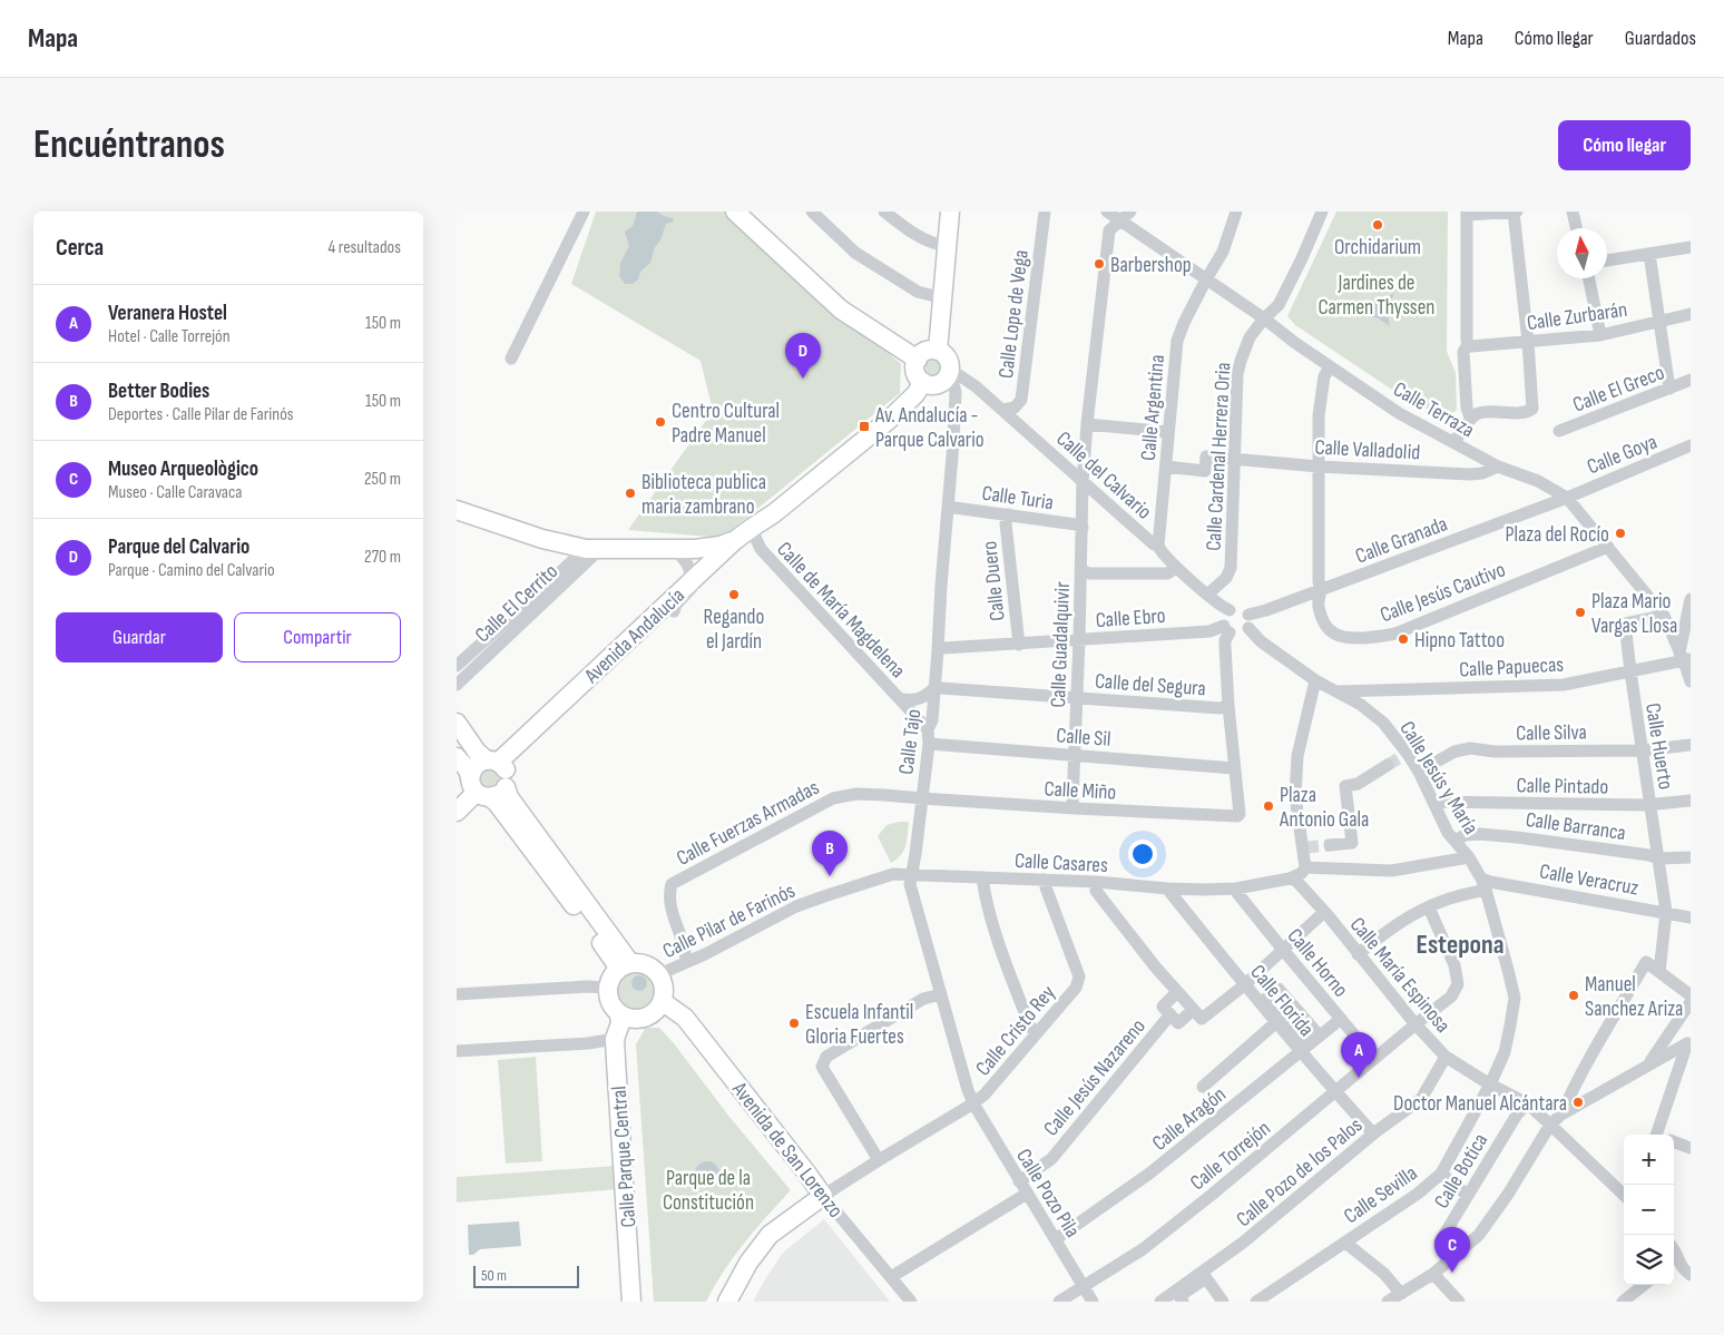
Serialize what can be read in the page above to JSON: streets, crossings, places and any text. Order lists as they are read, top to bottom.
{
  "streets": {
    "street": [
      "Calle Lope de Vega",
      "Calle Zurbarán",
      "Calle El Greco",
      "Calle Argentina",
      "Calle Terraza",
      "Calle Valladolid",
      "Calle Goya",
      "Calle Cardenal Herrera Oria",
      "Calle del Calvario",
      "Calle Turia",
      "Calle Granada",
      "Calle Duero",
      "Calle Jesús Cautivo",
      "Calle El Cerrito",
      "Calle de María Magdelena",
      "Calle Ebro",
      "Avenida Andalucía",
      "Calle Guadalquivir",
      "Calle Papuecas",
      "Calle del Segura",
      "Calle Silva",
      "Calle Sil",
      "Calle Tajo",
      "Calle Huerto",
      "Calle Jesús y María",
      "Calle Pintado",
      "Calle Miño",
      "Calle Fuerzas Armadas",
      "Calle Barranca",
      "Calle Casares",
      "Calle Veracruz",
      "Calle Pilar de Farinós",
      "Calle Horno",
      "Calle María Espinosa",
      "Calle Florida",
      "Calle Cristo Rey",
      "Calle Jesús Nazareno",
      "Calle Aragón",
      "Avenida de San Lorenzo",
      "Calle Torrejón",
      "Calle Parque Central",
      "Calle Botica",
      "Calle Pozo de los Palos",
      "Calle Pozo Pila",
      "Calle Sevilla"
    ]
  },
  "crossings": [
    ["Calle Lope de Vega", "Calle del Calvario"],
    ["Calle Argentina", "Calle Terraza"],
    ["Calle Argentina", "Calle Valladolid"],
    ["Calle Argentina", "Calle del Calvario"],
    ["Calle Terraza", "Calle Valladolid"],
    ["Calle Terraza", "Calle Goya"],
    ["Calle Terraza", "Calle Cardenal Herrera Oria"],
    ["Calle Terraza", "Calle Granada"],
    ["Calle Terraza", "Calle Jesús Cautivo"],
    ["Calle Terraza", "Calle Guadalquivir"],
    ["Calle Terraza", "Calle Papuecas"],
    ["Calle Terraza", "Calle Huerto"],
    ["Calle Valladolid", "Calle Cardenal Herrera Oria"],
    ["Calle Goya", "Calle Granada"],
    ["Calle Cardenal Herrera Oria", "Calle del Calvario"],
    ["Calle del Calvario", "Calle Granada"],
    ["Calle del Calvario", "Calle Ebro"],
    ["Calle del Calvario", "Avenida Andalucía"],
    ["Calle del Calvario", "Calle Guadalquivir"],
    ["Calle del Calvario", "Calle Tajo"],
    ["Calle del Calvario", "Calle Jesús y María"],
    ["Calle Turia", "Calle Duero"],
    ["Calle Turia", "Calle Guadalquivir"],
    ["Calle Turia", "Calle Tajo"],
    ["Calle Granada", "Calle Jesús Cautivo"],
    ["Calle Granada", "Calle Ebro"],
    ["Calle Granada", "Calle Jesús y María"],
    ["Calle Duero", "Calle Ebro"],
    ["Calle de María Magdelena", "Avenida Andalucía"],
    ["Calle de María Magdelena", "Calle Tajo"],
    ["Calle Ebro", "Calle Guadalquivir"],
    ["Calle Ebro", "Calle Tajo"],
    ["Calle Ebro", "Calle Jesús y María"],
    ["Avenida Andalucía", "Calle Tajo"],
    ["Calle Guadalquivir", "Calle del Segura"],
    ["Calle Guadalquivir", "Calle Sil"],
    ["Calle Guadalquivir", "Calle Miño"],
    ["Calle Papuecas", "Calle Huerto"],
    ["Calle Papuecas", "Calle Jesús y María"],
    ["Calle del Segura", "Calle Tajo"],
    ["Calle Silva", "Calle Huerto"],
    ["Calle Silva", "Calle Jesús y María"],
    ["Calle Sil", "Calle Tajo"],
    ["Calle Sil", "Calle Miño"],
    ["Calle Tajo", "Calle Miño"],
    ["Calle Tajo", "Calle Fuerzas Armadas"],
    ["Calle Tajo", "Calle Casares"],
    ["Calle Tajo", "Calle Pilar de Farinós"],
    ["Calle Tajo", "Calle Cristo Rey"],
    ["Calle Tajo", "Calle Pozo Pila"],
    ["Calle Huerto", "Calle Pintado"],
    ["Calle Huerto", "Calle Barranca"],
    ["Calle Huerto", "Calle Veracruz"],
    ["Calle Jesús y María", "Calle Pintado"],
    ["Calle Jesús y María", "Calle Barranca"],
    ["Calle Jesús y María", "Calle Veracruz"],
    ["Calle Jesús y María", "Calle María Espinosa"],
    ["Calle Jesús y María", "Calle Sevilla"],
    ["Calle Miño", "Calle Fuerzas Armadas"],
    ["Calle Fuerzas Armadas", "Calle Pilar de Farinós"],
    ["Calle Casares", "Calle Pilar de Farinós"],
    ["Calle Casares", "Calle Horno"],
    ["Calle Casares", "Calle María Espinosa"],
    ["Calle Casares", "Calle Florida"],
    ["Calle Casares", "Calle Cristo Rey"],
    ["Calle Pilar de Farinós", "Avenida de San Lorenzo"],
    ["Calle Pilar de Farinós", "Calle Parque Central"],
    ["Calle Horno", "Calle Aragón"],
    ["Calle Horno", "Calle Torrejón"],
    ["Calle María Espinosa", "Calle Torrejón"],
    ["Calle María Espinosa", "Calle Botica"],
    ["Calle María Espinosa", "Calle Pozo de los Palos"],
    ["Calle María Espinosa", "Calle Sevilla"],
    ["Calle Florida", "Calle Aragón"],
    ["Calle Florida", "Calle Torrejón"],
    ["Calle Florida", "Calle Pozo de los Palos"],
    ["Calle Cristo Rey", "Avenida de San Lorenzo"],
    ["Calle Cristo Rey", "Calle Pozo Pila"],
    ["Calle Jesús Nazareno", "Calle Pozo Pila"],
    ["Calle Aragón", "Calle Pozo Pila"],
    ["Avenida de San Lorenzo", "Calle Parque Central"],
    ["Calle Torrejón", "Calle Pozo Pila"]
  ],
  "districts": ["Estepona"],
  "parks": ["Jardines de Carmen Thyssen", "Parque de la Constitución"],
  "places": {
    "other": [
      "Orchidarium",
      "Barbershop",
      "Centro Cultural Padre Manuel",
      "Biblioteca publica maria zambrano",
      "Plaza del Rocío",
      "Regando el Jardín",
      "Plaza Mario Vargas Llosa",
      "Hipno Tattoo",
      "Plaza Antonio Gala",
      "Manuel Sanchez Ariza",
      "Escuela Infantil Gloria Fuertes",
      "Doctor Manuel Alcántara"
    ],
    "transit": ["Av. Andalucía - Parque Calvario"]
  },
  "scale_bar": "50 m",
  "north": "top",
  "page": {
    "header": "Mapa",
    "nav": ["Mapa", "Cómo llegar", "Guardados"],
    "buttons": [
      "Cómo llegar",
      ["Guardar", "Compartir"]
    ],
    "title": "Encuéntranos",
    "heading": ["Cerca", "4 resultados"],
    "list": [
      {
        "mark": "A",
        "name": "Veranera Hostel",
        "note": "Hotel · Calle Torrejón",
        "value": "150 m"
      },
      {
        "mark": "B",
        "name": "Better Bodies",
        "note": "Deportes · Calle Pilar de Farinós",
        "value": "150 m"
      },
      {
        "mark": "C",
        "name": "Museo Arqueològico",
        "note": "Museo · Calle Caravaca",
        "value": "250 m"
      },
      {
        "mark": "D",
        "name": "Parque del Calvario",
        "note": "Parque · Camino del Calvario",
        "value": "270 m"
      }
    ],
    "pins": [
      "D",
      "B",
      "A",
      "C"
    ],
    "map_buttons": ["+", "−"],
    "scale": "50 m"
  }
}
